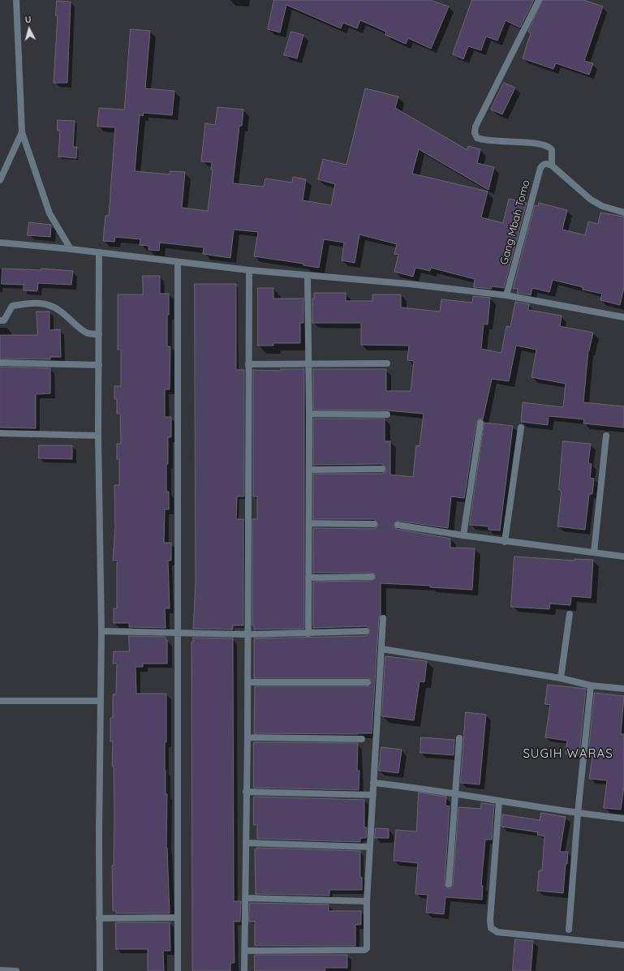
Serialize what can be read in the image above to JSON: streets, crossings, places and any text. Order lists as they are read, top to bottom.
{
  "streets": {
    "street": ["Gang Mbah Tomo"]
  },
  "districts": ["SUGIH WARAS"],
  "north": "top"
}
